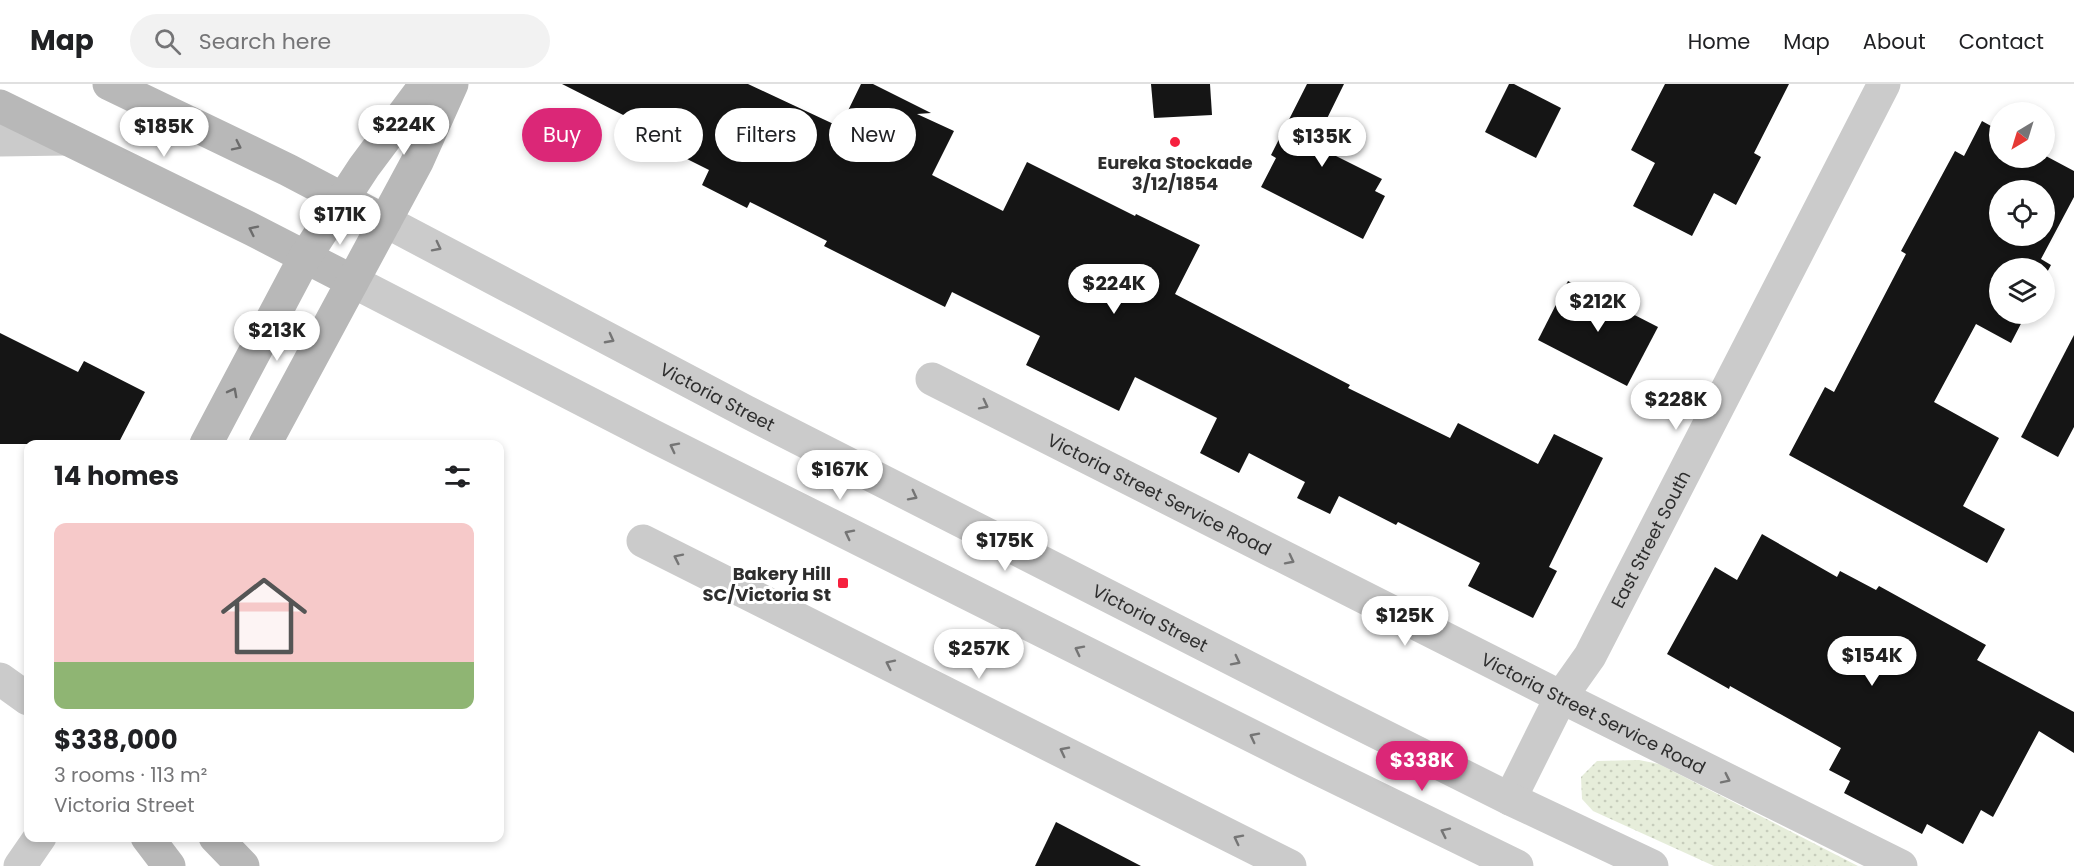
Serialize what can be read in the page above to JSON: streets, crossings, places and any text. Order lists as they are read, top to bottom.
{
  "streets": {
    "main road": ["Victoria Street"],
    "street": ["Victoria Street Service Road", "East Street South"]
  },
  "crossings": [
    ["Victoria Street", "East Street South"],
    ["Victoria Street Service Road", "East Street South"]
  ],
  "one_way": ["Victoria Street"],
  "places": {
    "other": ["Eureka Stockade 3/12/1854"],
    "transit": ["Bakery Hill SC/Victoria St"]
  },
  "north": "bottom left",
  "page": {
    "header": "Map",
    "search": "Search here",
    "nav": [
      "Home",
      "Map",
      "About",
      "Contact"
    ],
    "price": [
      "$224K",
      "$185K",
      "$135K",
      "$171K",
      "$224K",
      "$212K",
      "$213K",
      "$228K",
      "$167K",
      "$175K",
      "$125K",
      "$257K",
      "$154K",
      "$338K"
    ],
    "chip": [
      "Buy",
      "Rent",
      "Filters",
      "New"
    ],
    "heading": "14 homes",
    "list": [
      {
        "name": "$338,000",
        "note": "3 rooms · 113 m² · Victoria Street"
      }
    ]
  }
}
